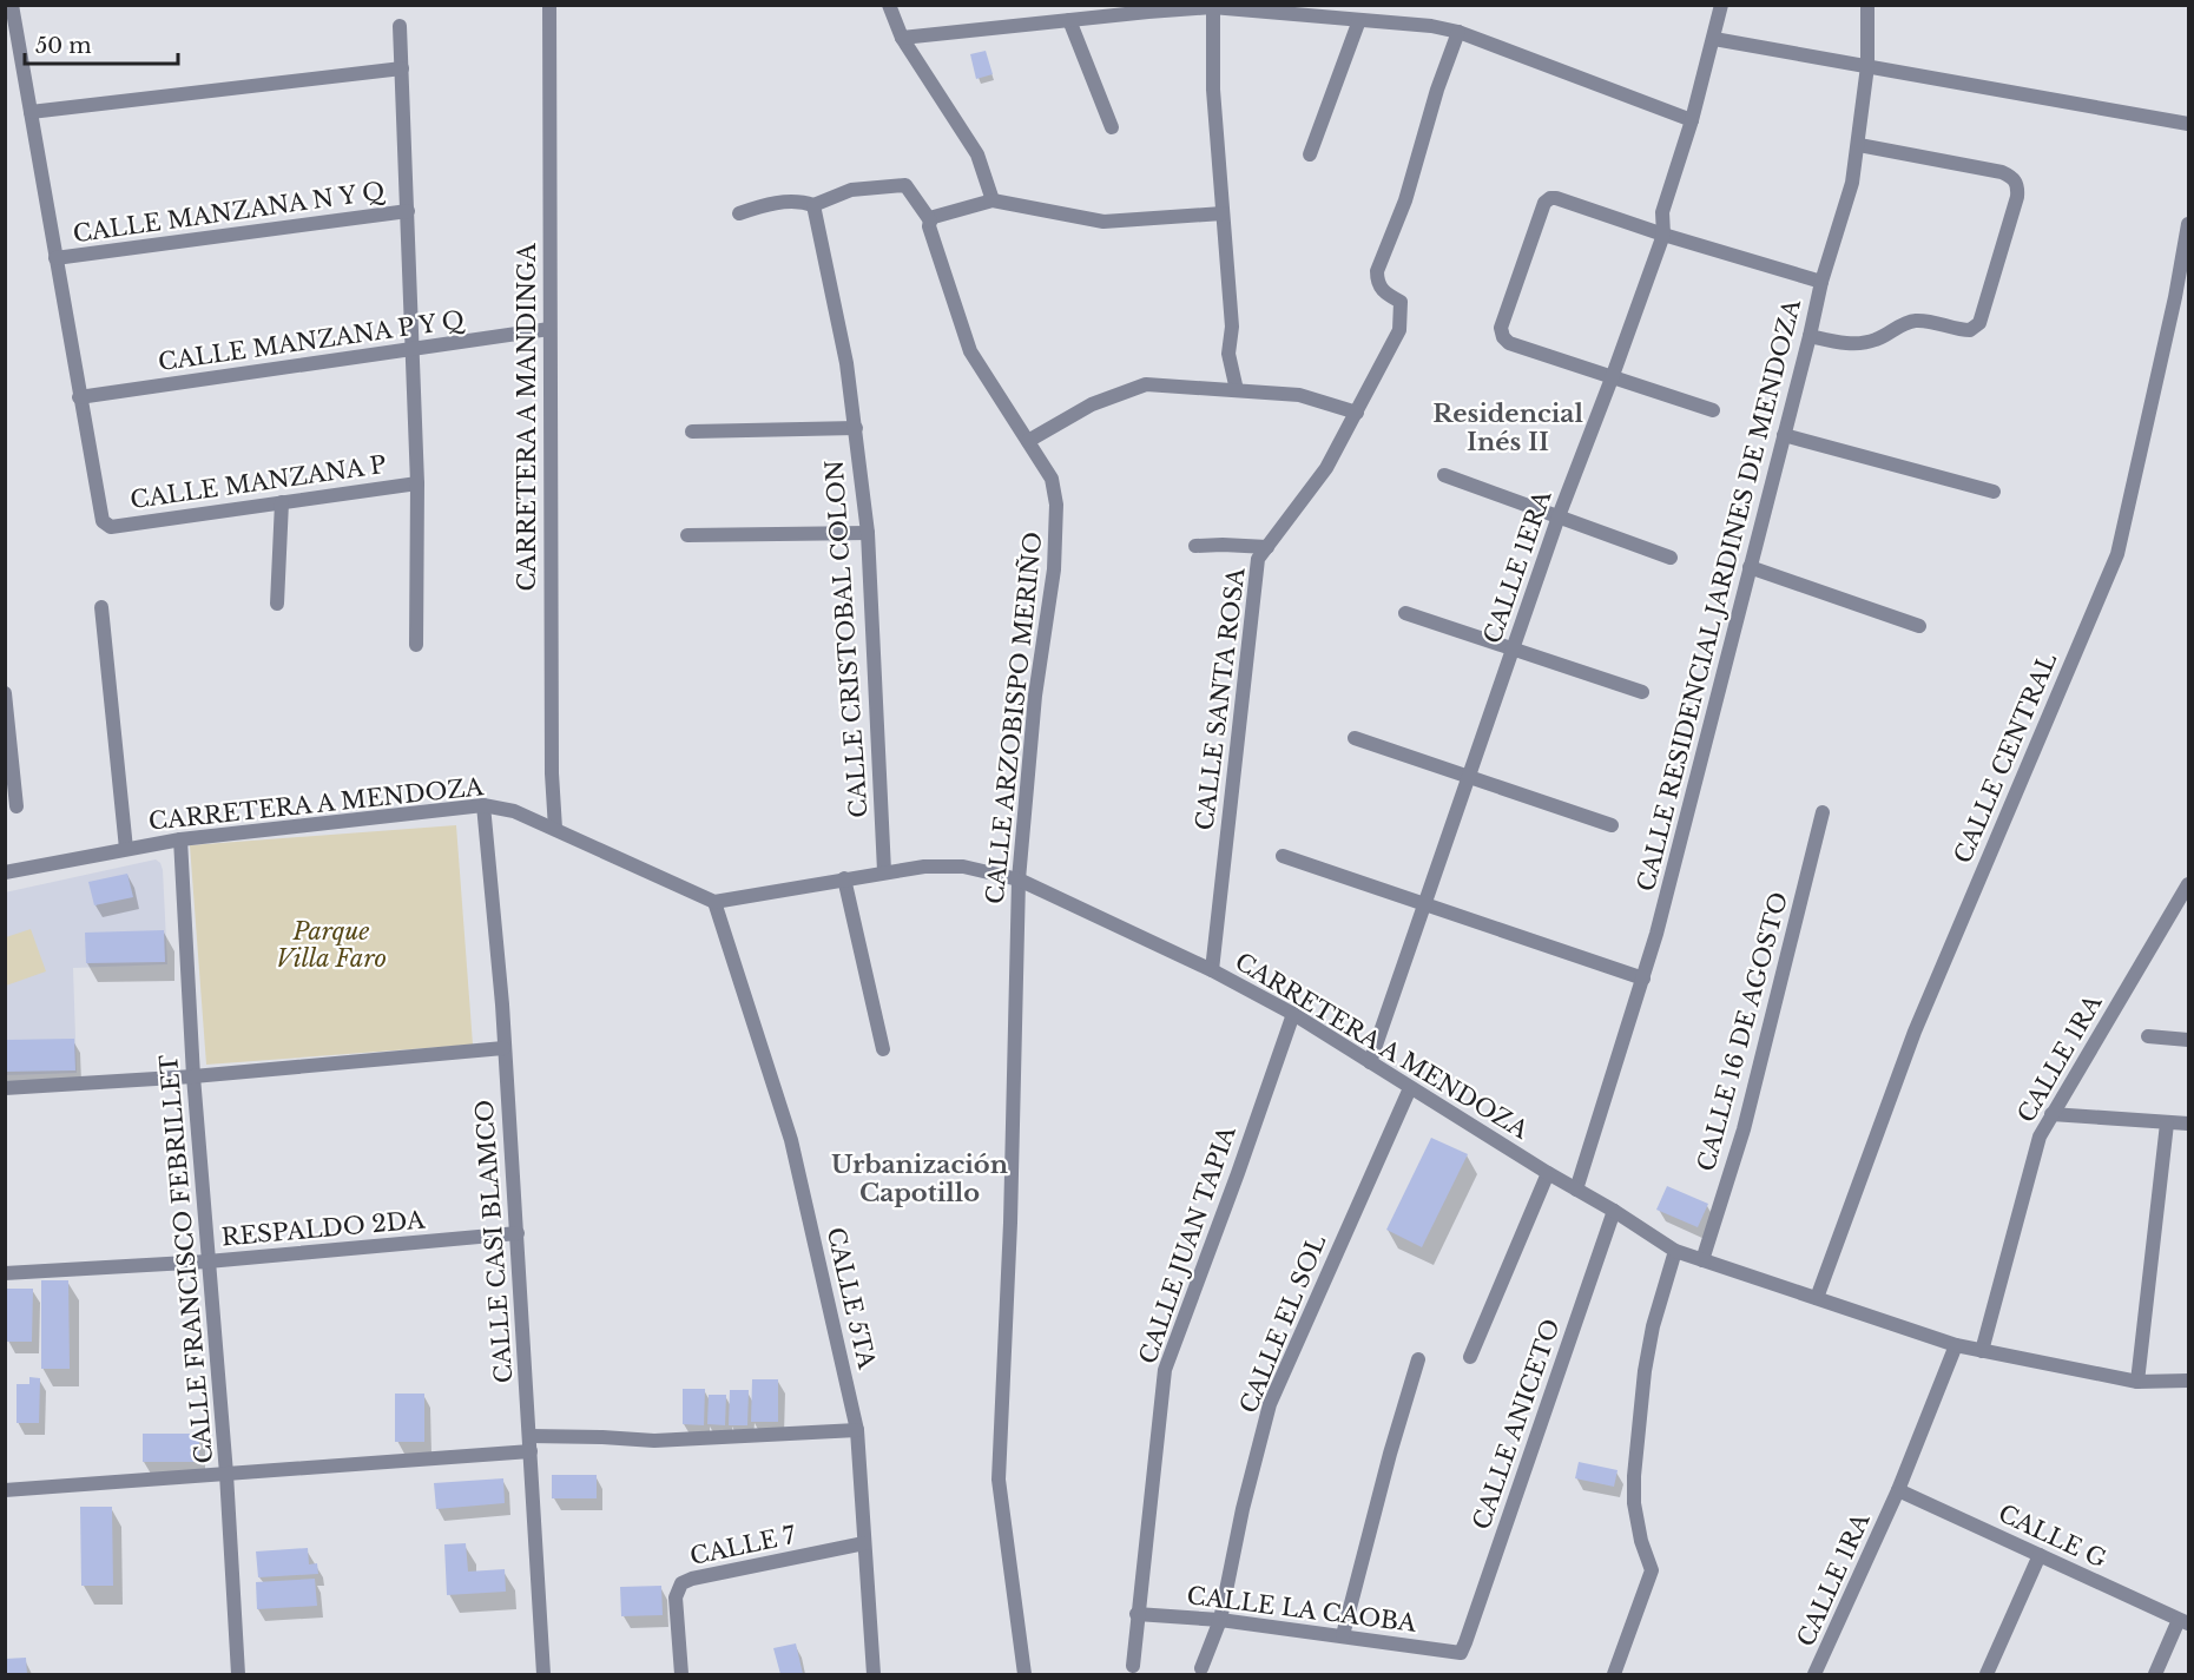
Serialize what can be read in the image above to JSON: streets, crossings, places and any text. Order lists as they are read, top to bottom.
{
  "streets": {
    "street": [
      "CALLE MANZANA N Y Q",
      "CALLE MANZANA P Y Q",
      "CARRETERA A MANDINGA",
      "CALLE MANZANA P",
      "CALLE 1ERA",
      "CALLE RESIDENCIAL JARDINES DE MENDOZA",
      "CALLE CRISTOBAL COLON",
      "CALLE SANTA ROSA",
      "CALLE ARZOBISPO MERIÑO",
      "CALLE CENTRAL",
      "CARRETERA A MENDOZA",
      "CALLE 16 DE AGOSTO",
      "CALLE 1RA",
      "RESPALDO 2DA",
      "CALLE CASI BLAMCO",
      "CALLE JUAN TAPIA",
      "CALLE FRANCISCO FEBRILLET",
      "CALLE 5TA",
      "CALLE EL SOL",
      "CALLE ANICETO",
      "CALLE G",
      "CALLE 7",
      "CALLE LA CAOBA"
    ]
  },
  "crossings": [
    ["CALLE MANZANA P Y Q", "CARRETERA A MANDINGA"],
    ["CALLE MANZANA P Y Q", "CALLE MANZANA P"],
    ["CARRETERA A MANDINGA", "CARRETERA A MENDOZA"],
    ["CALLE 1ERA", "CARRETERA A MENDOZA"],
    ["CALLE RESIDENCIAL JARDINES DE MENDOZA", "CARRETERA A MENDOZA"],
    ["CALLE CRISTOBAL COLON", "CARRETERA A MENDOZA"],
    ["CALLE SANTA ROSA", "CARRETERA A MENDOZA"],
    ["CALLE ARZOBISPO MERIÑO", "CARRETERA A MENDOZA"],
    ["CALLE CENTRAL", "CARRETERA A MENDOZA"],
    ["CARRETERA A MENDOZA", "CALLE 16 DE AGOSTO"],
    ["CARRETERA A MENDOZA", "CALLE 1RA"],
    ["CARRETERA A MENDOZA", "CALLE CASI BLAMCO"],
    ["CARRETERA A MENDOZA", "CALLE JUAN TAPIA"],
    ["CARRETERA A MENDOZA", "CALLE FRANCISCO FEBRILLET"],
    ["CARRETERA A MENDOZA", "CALLE 5TA"],
    ["CARRETERA A MENDOZA", "CALLE EL SOL"],
    ["CARRETERA A MENDOZA", "CALLE ANICETO"],
    ["CALLE 1RA", "CALLE G"],
    ["RESPALDO 2DA", "CALLE CASI BLAMCO"],
    ["RESPALDO 2DA", "CALLE FRANCISCO FEBRILLET"],
    ["CALLE JUAN TAPIA", "CALLE LA CAOBA"],
    ["CALLE 5TA", "CALLE 7"],
    ["CALLE EL SOL", "CALLE LA CAOBA"],
    ["CALLE ANICETO", "CALLE LA CAOBA"]
  ],
  "districts": ["Residencial Inés II", "Urbanización Capotillo"],
  "parks": ["Parque Villa Faro"],
  "scale_bar": "50 m"
}
